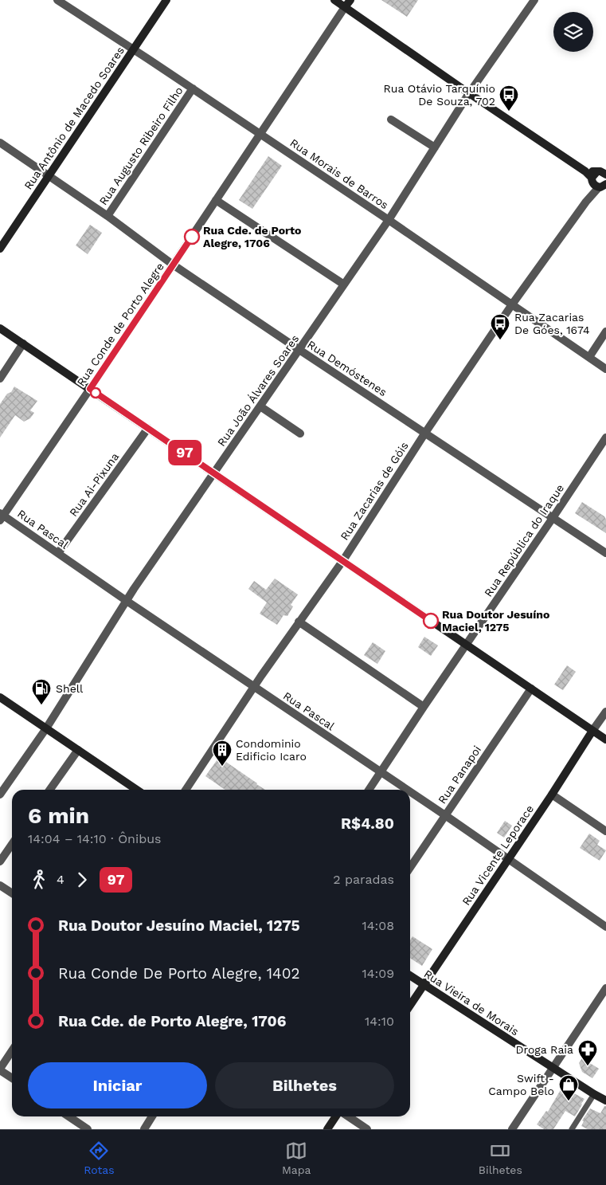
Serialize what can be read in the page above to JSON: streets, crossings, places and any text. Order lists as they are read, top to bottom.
{
  "streets": {
    "street": [
      "Rua Antônio de Macedo Soares",
      "Rua Augusto Ribeiro Filho",
      "Rua Morais de Barros",
      "Rua Conde de Porto Alegre",
      "Rua Demóstenes",
      "Rua João Álvares Soares",
      "Rua Ai-Pixuna",
      "Rua Zacarias de Góis",
      "Rua Pascal",
      "Rua República do Iraque",
      "Rua Panapoi",
      "Rua Vicente Leporace",
      "Rua Vieira de Morais"
    ]
  },
  "crossings": [
    ["Rua Antônio de Macedo Soares", "Rua Morais de Barros"],
    ["Rua Antônio de Macedo Soares", "Rua Demóstenes"],
    ["Rua Augusto Ribeiro Filho", "Rua Morais de Barros"],
    ["Rua Augusto Ribeiro Filho", "Rua Demóstenes"],
    ["Rua Morais de Barros", "Rua Conde de Porto Alegre"],
    ["Rua Morais de Barros", "Rua João Álvares Soares"],
    ["Rua Morais de Barros", "Rua Zacarias de Góis"],
    ["Rua Conde de Porto Alegre", "Rua Demóstenes"],
    ["Rua Conde de Porto Alegre", "Rua Pascal"],
    ["Rua Demóstenes", "Rua João Álvares Soares"],
    ["Rua Demóstenes", "Rua Zacarias de Góis"],
    ["Rua Demóstenes", "Rua República do Iraque"],
    ["Rua João Álvares Soares", "Rua Pascal"],
    ["Rua Ai-Pixuna", "Rua Pascal"],
    ["Rua Zacarias de Góis", "Rua Pascal"],
    ["Rua Pascal", "Rua República do Iraque"],
    ["Rua Pascal", "Rua Panapoi"],
    ["Rua Pascal", "Rua Vicente Leporace"],
    ["Rua Vicente Leporace", "Rua Vieira de Morais"]
  ],
  "places": {
    "bus stop": ["Rua Otávio Tarquínio De Souza, 702", "Rua Zacarias De Góes, 1674"],
    "other": ["Rua Cde. de Porto Alegre, 1706", "Rua Doutor Jesuíno Maciel, 1275"],
    "fuel station": ["Shell"],
    "building": ["Condominio Edificio Icaro"],
    "pharmacy": ["Droga Raia"],
    "shop": ["Swift - Campo Belo"]
  },
  "lines": ["bus line 97"],
  "page": {
    "on_map": "97",
    "heading": ["6 min", "14:04 – 14:10 · Ônibus", "R$4.80"],
    "legs": ["4", "97", "2 paradas"],
    "list": [
      {
        "name": "Rua Doutor Jesuíno Maciel, 1275",
        "value": "14:08"
      },
      {
        "name": "Rua Conde De Porto Alegre, 1402",
        "value": "14:09"
      },
      {
        "name": "Rua Cde. de Porto Alegre, 1706",
        "value": "14:10"
      }
    ],
    "buttons": ["Iniciar", "Bilhetes"],
    "tabs": ["Rotas", "Mapa", "Bilhetes"]
  }
}
